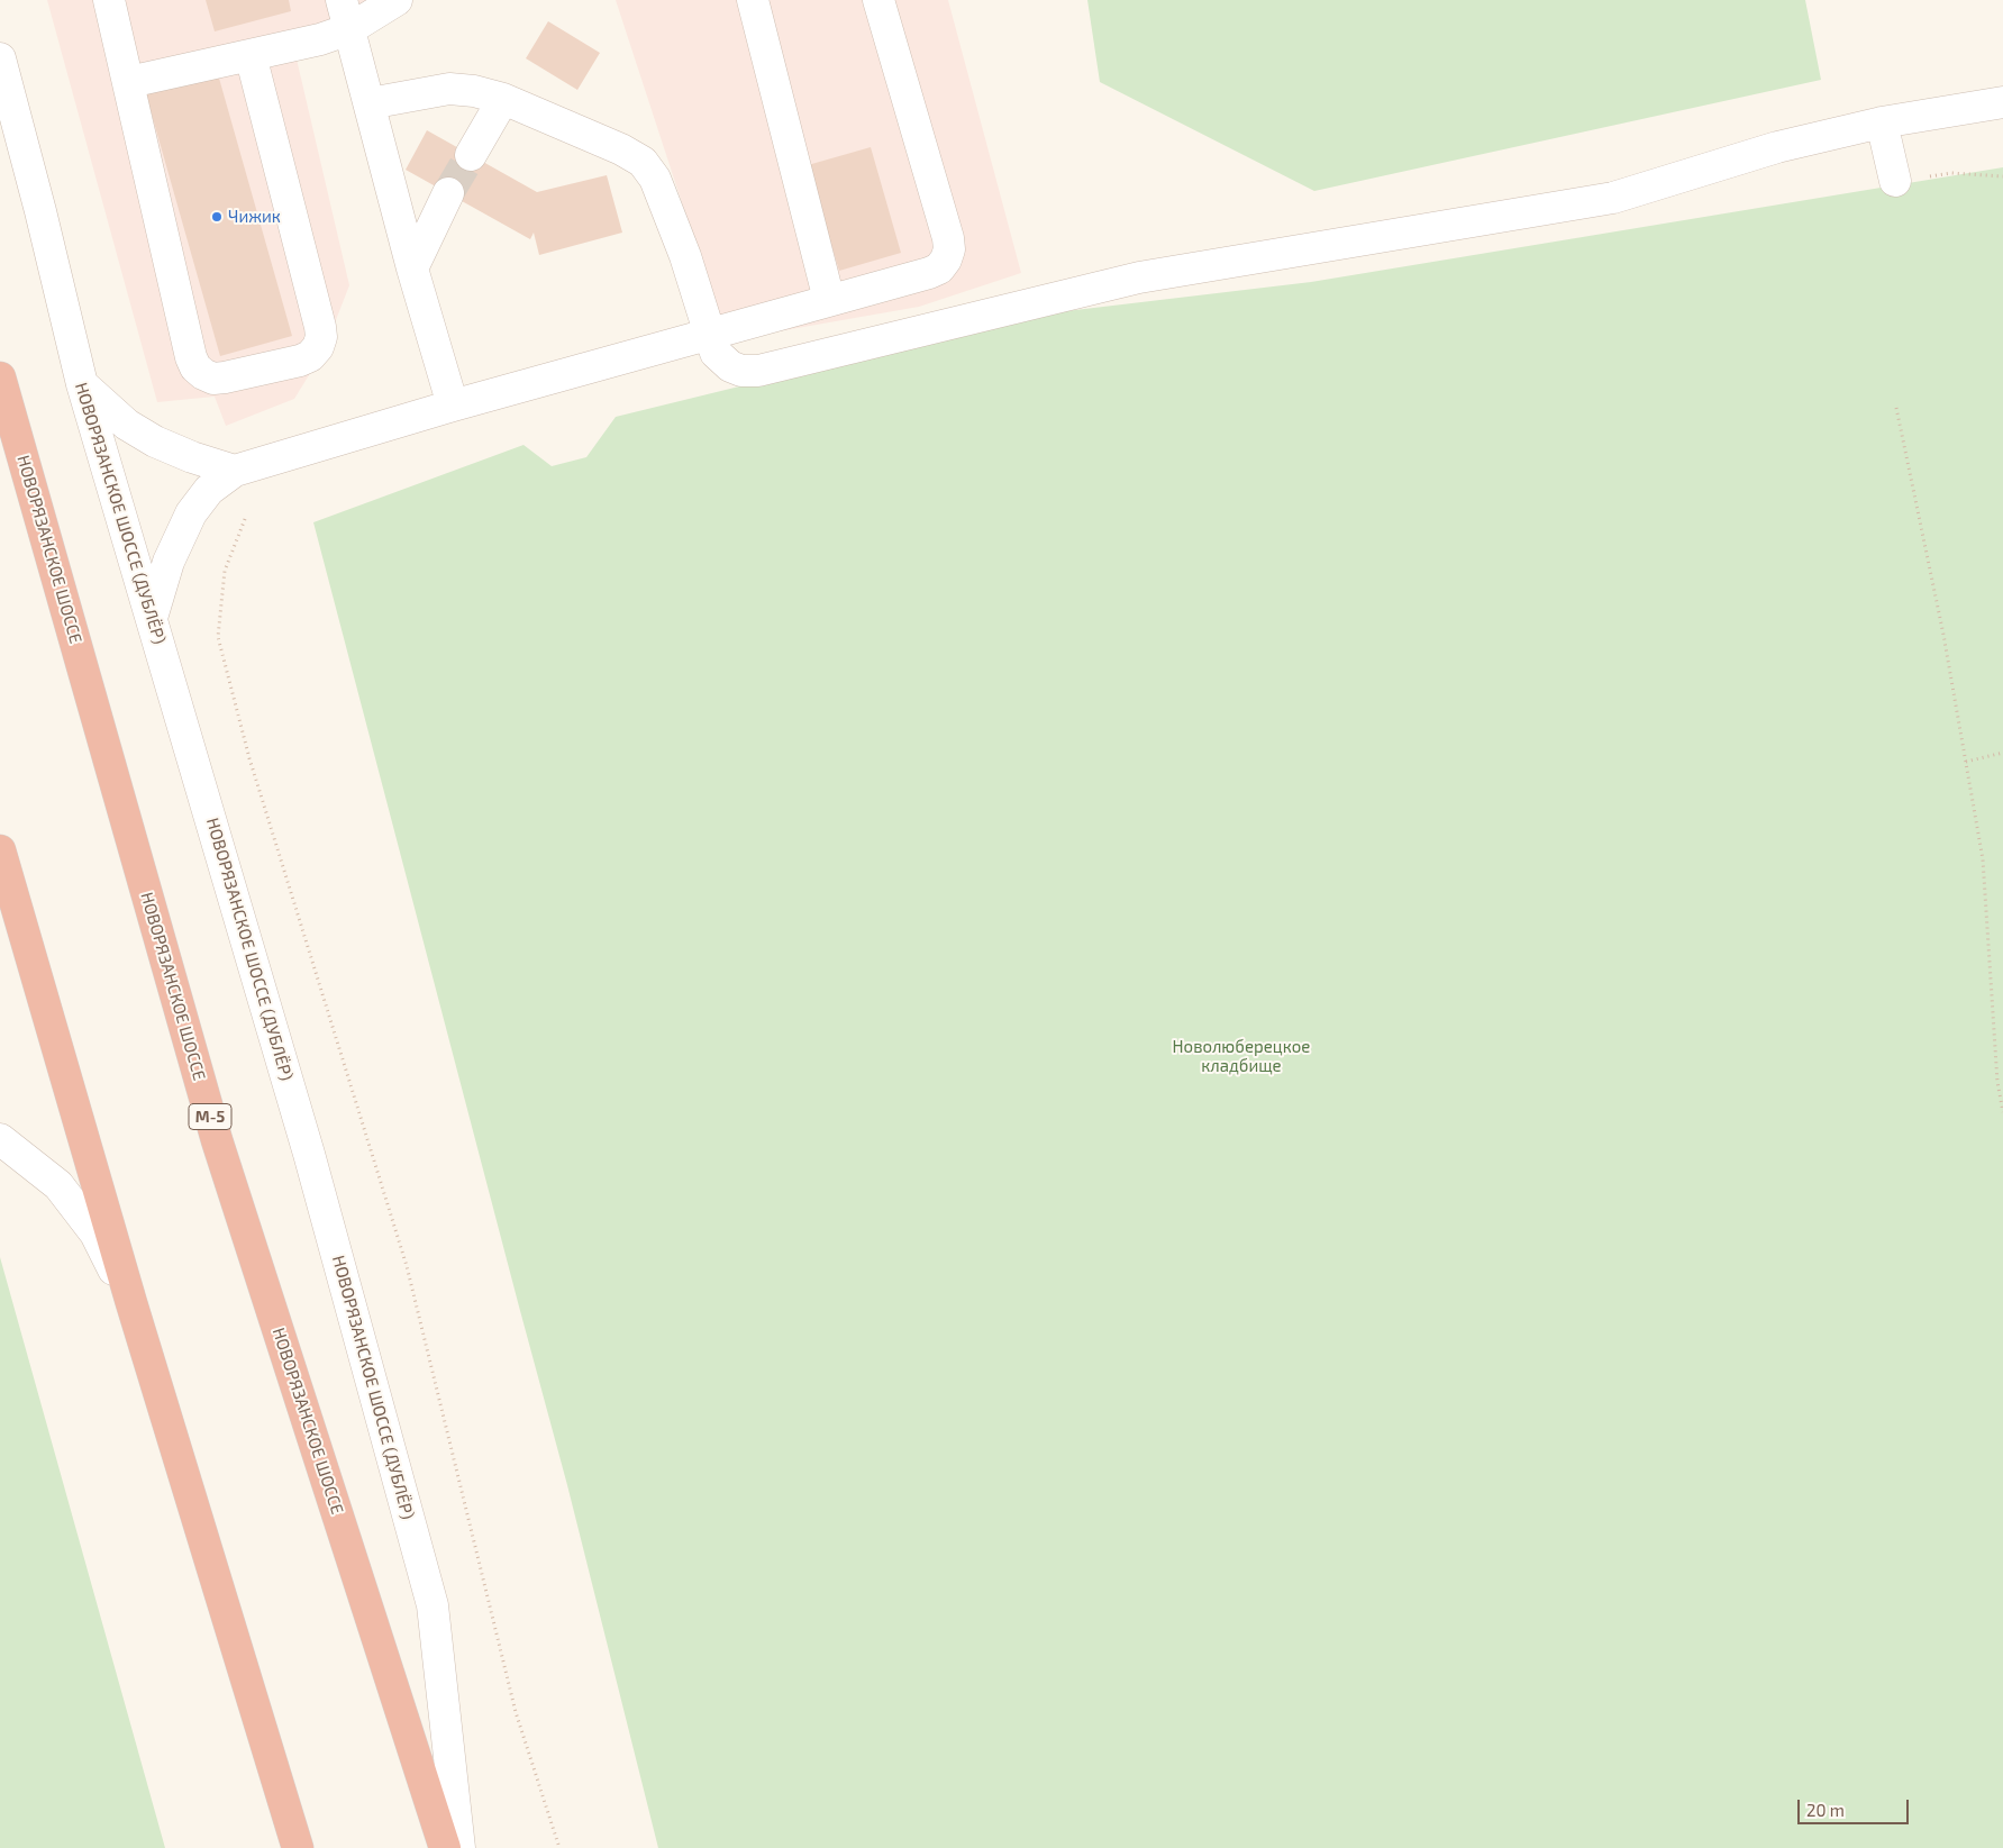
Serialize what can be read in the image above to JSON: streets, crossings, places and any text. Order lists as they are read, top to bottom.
{
  "streets": {
    "highway": ["НОВОРЯЗАНСКОЕ ШОССЕ", "М-5"],
    "street": ["НОВОРЯЗАНСКОЕ ШОССЕ (ДУБЛЁР)"]
  },
  "parks": ["Новолюберецкое кладбище"],
  "places": ["Чижик"],
  "scale_bar": "20 m"
}
